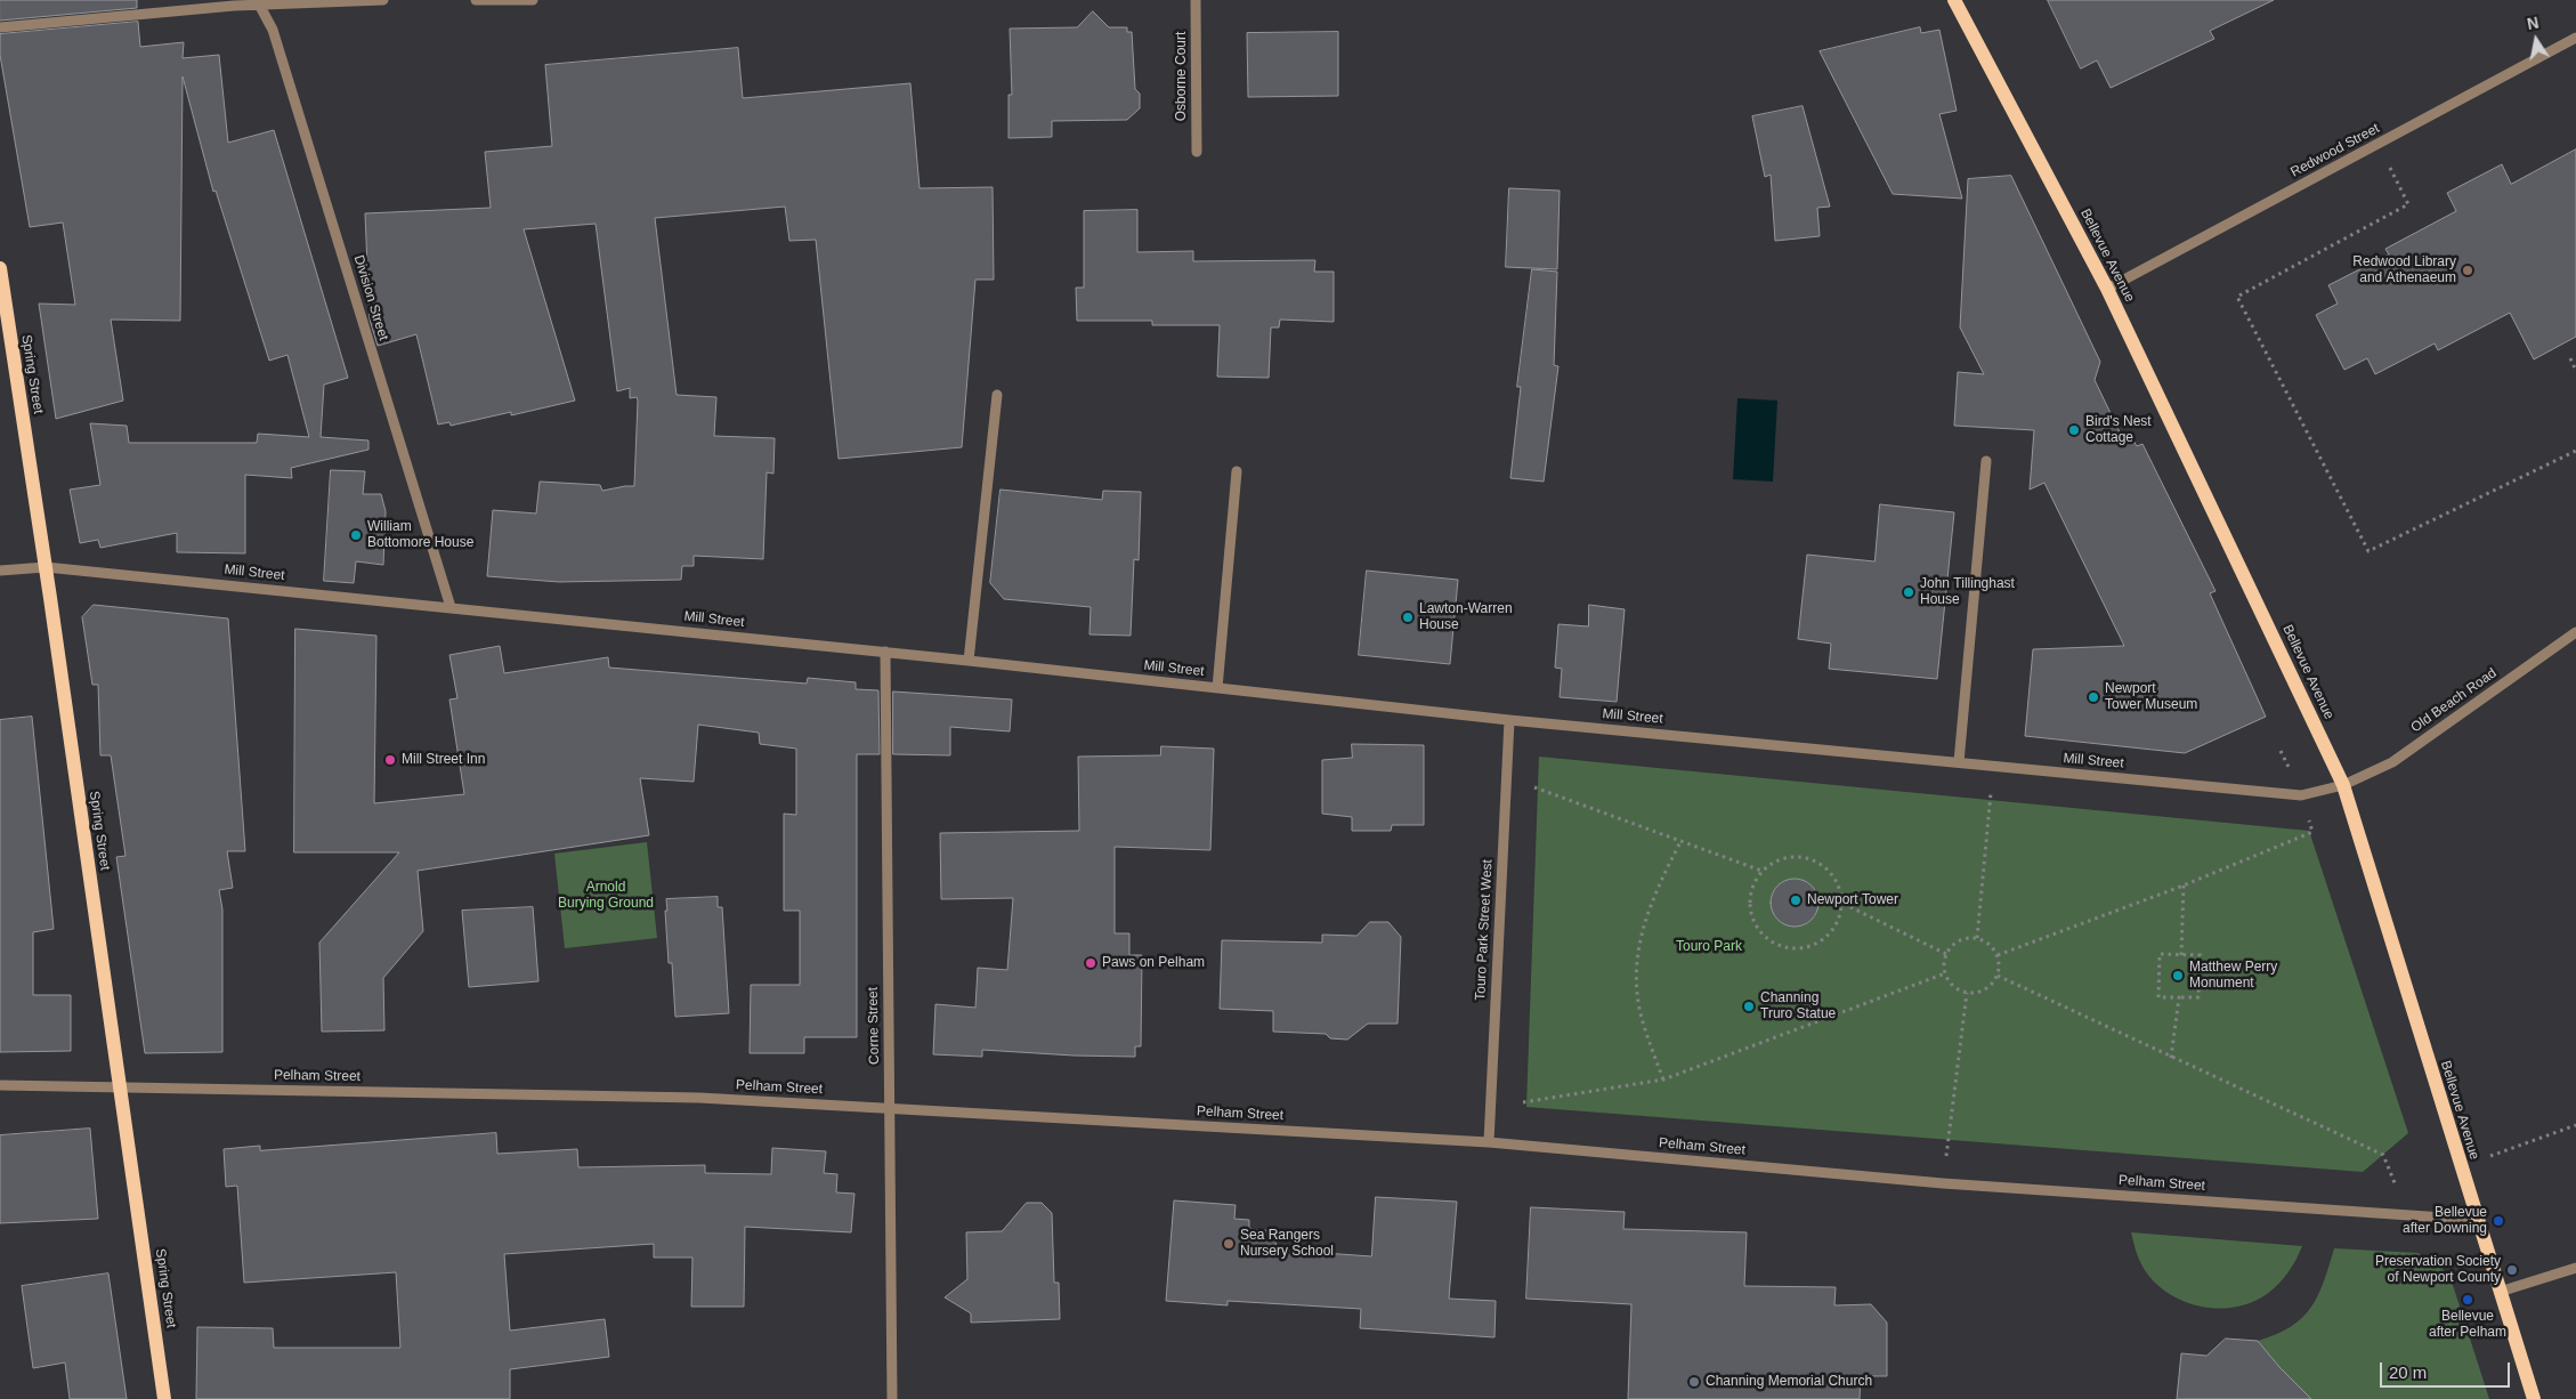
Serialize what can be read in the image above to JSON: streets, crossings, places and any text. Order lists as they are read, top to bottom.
{
  "streets": {
    "main road": ["Bellevue Avenue", "Spring Street"],
    "street": [
      "Osborne Court",
      "Redwood Street",
      "Division Street",
      "Mill Street",
      "Old Beach Road",
      "Touro Park Street West",
      "Corne Street",
      "Pelham Street"
    ]
  },
  "crossings": [
    ["Redwood Street", "Bellevue Avenue"],
    ["Bellevue Avenue", "Mill Street"],
    ["Bellevue Avenue", "Old Beach Road"],
    ["Bellevue Avenue", "Pelham Street"],
    ["Division Street", "Mill Street"],
    ["Spring Street", "Mill Street"],
    ["Spring Street", "Pelham Street"],
    ["Mill Street", "Old Beach Road"],
    ["Mill Street", "Touro Park Street West"],
    ["Mill Street", "Corne Street"],
    ["Touro Park Street West", "Pelham Street"],
    ["Corne Street", "Pelham Street"]
  ],
  "parks": ["Arnold Burying Ground", "Touro Park"],
  "places": [
    "Redwood Library and Athenaeum",
    "Bird's Nest Cottage",
    "William Bottomore House",
    "John Tillinghast House",
    "Lawton-Warren House",
    "Newport Tower Museum",
    "Mill Street Inn",
    "Newport Tower",
    "Paws on Pelham",
    "Matthew Perry Monument",
    "Channing Truro Statue",
    "Bellevue after Downing",
    "Sea Rangers Nursery School",
    "Preservation Society of Newport County",
    "Bellevue after Pelham",
    "Channing Memorial Church"
  ],
  "scale_bar": "20 m",
  "north": "top"
}
